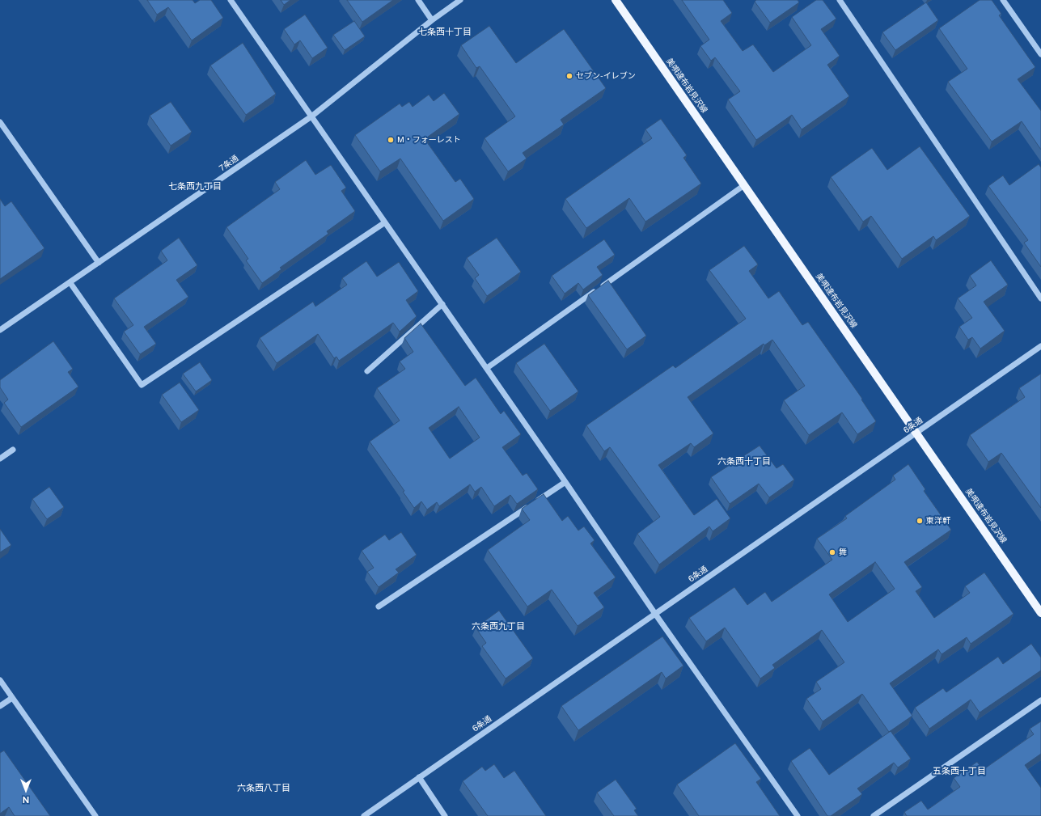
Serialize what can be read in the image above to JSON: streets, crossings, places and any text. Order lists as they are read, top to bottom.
{
  "streets": {
    "main road": ["美唄達布岩見沢線"],
    "street": ["7条通", "6条通"]
  },
  "crossings": [
    ["美唄達布岩見沢線", "6条通"]
  ],
  "districts": [
    "七条西十丁目",
    "七条西九丁目",
    "六条西十丁目",
    "六条西九丁目",
    "五条西十丁目",
    "六条西八丁目"
  ],
  "places": [
    "セブン-イレブン",
    "M・フォーレスト",
    "東洋軒",
    "舞"
  ],
  "north": "bottom"
}
